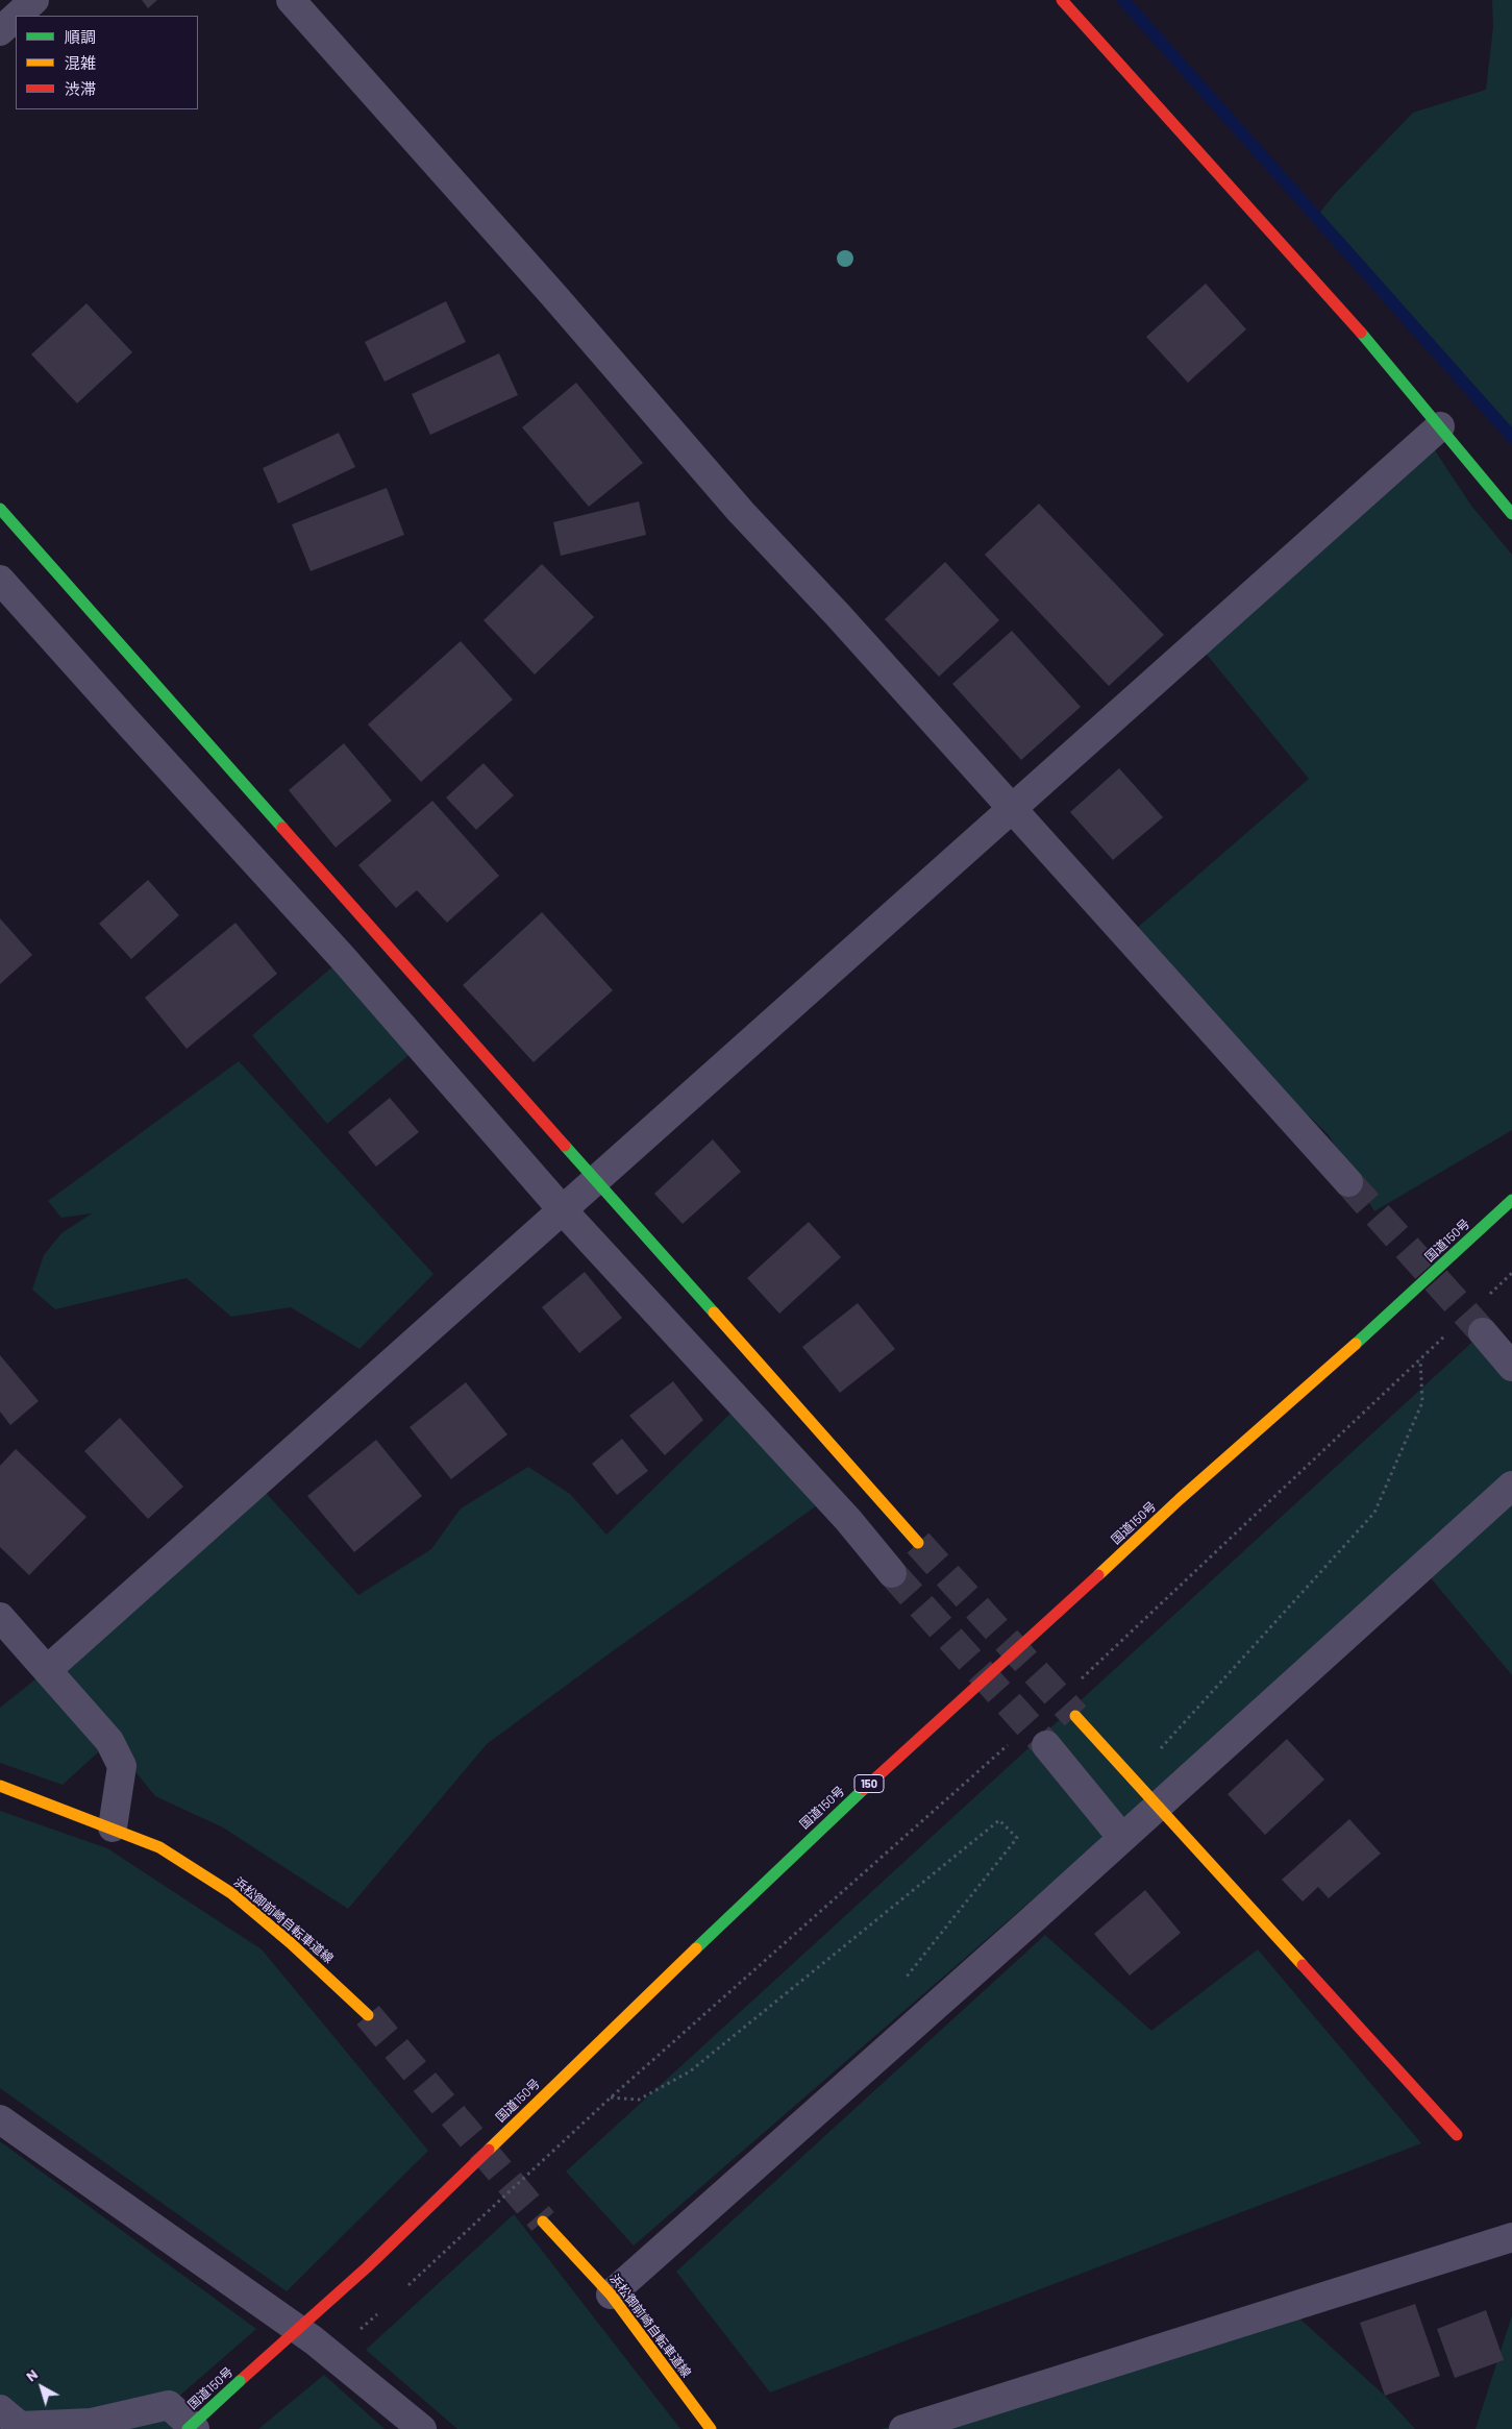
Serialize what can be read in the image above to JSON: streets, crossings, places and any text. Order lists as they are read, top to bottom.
{
  "streets": {
    "main road": ["国道150号", "150", "浜松御前崎自転車道線"]
  },
  "legend": ["順調", "混雑", "渋滞"],
  "north": "top left"
}
